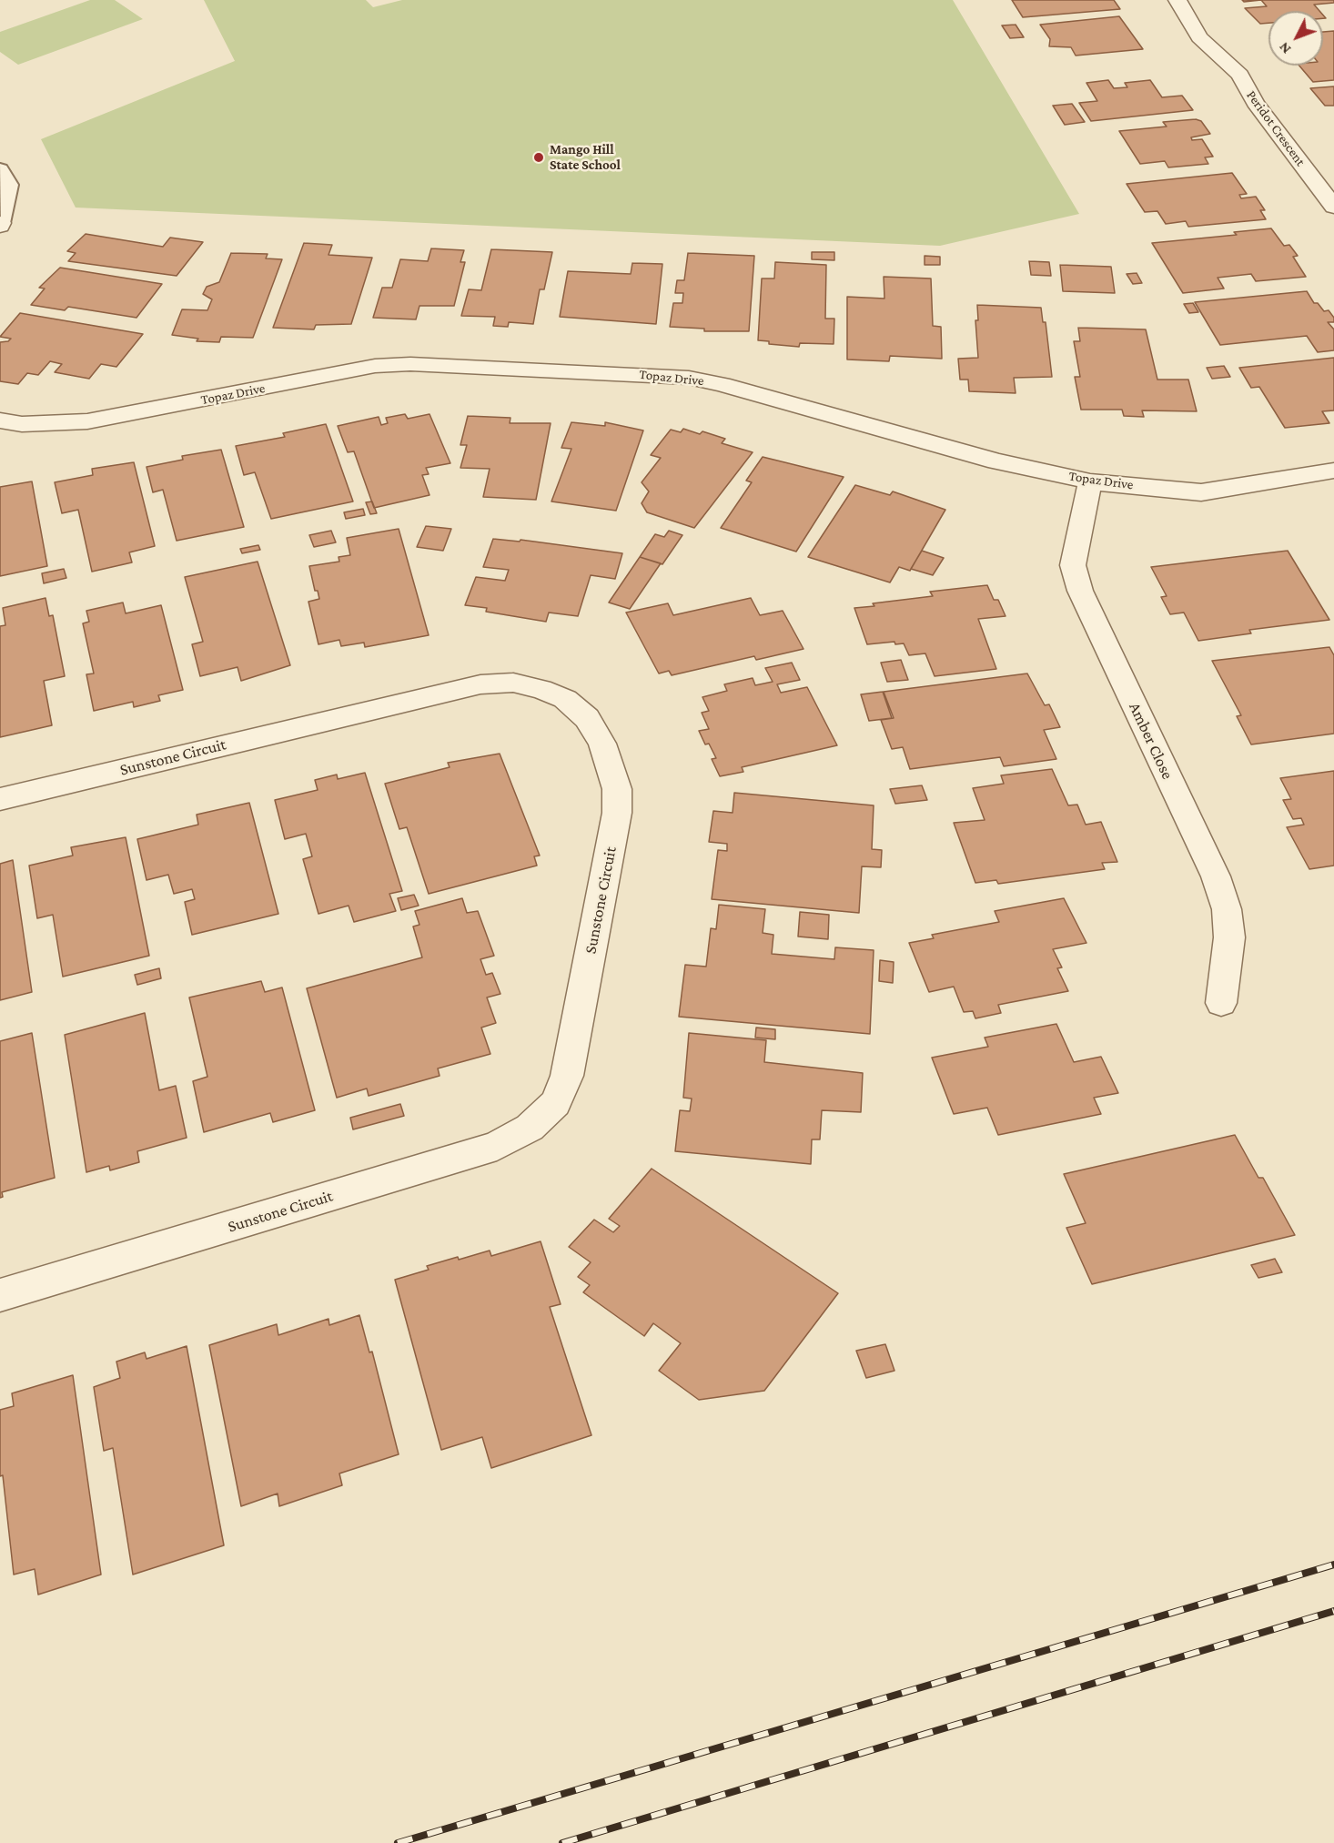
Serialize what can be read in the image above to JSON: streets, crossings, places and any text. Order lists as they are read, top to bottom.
{
  "streets": {
    "street": [
      "Peridot Crescent",
      "Topaz Drive",
      "Amber Close",
      "Sunstone Circuit"
    ]
  },
  "crossings": [
    ["Topaz Drive", "Amber Close"]
  ],
  "places": ["Mango Hill State School"],
  "north": "bottom left"
}
